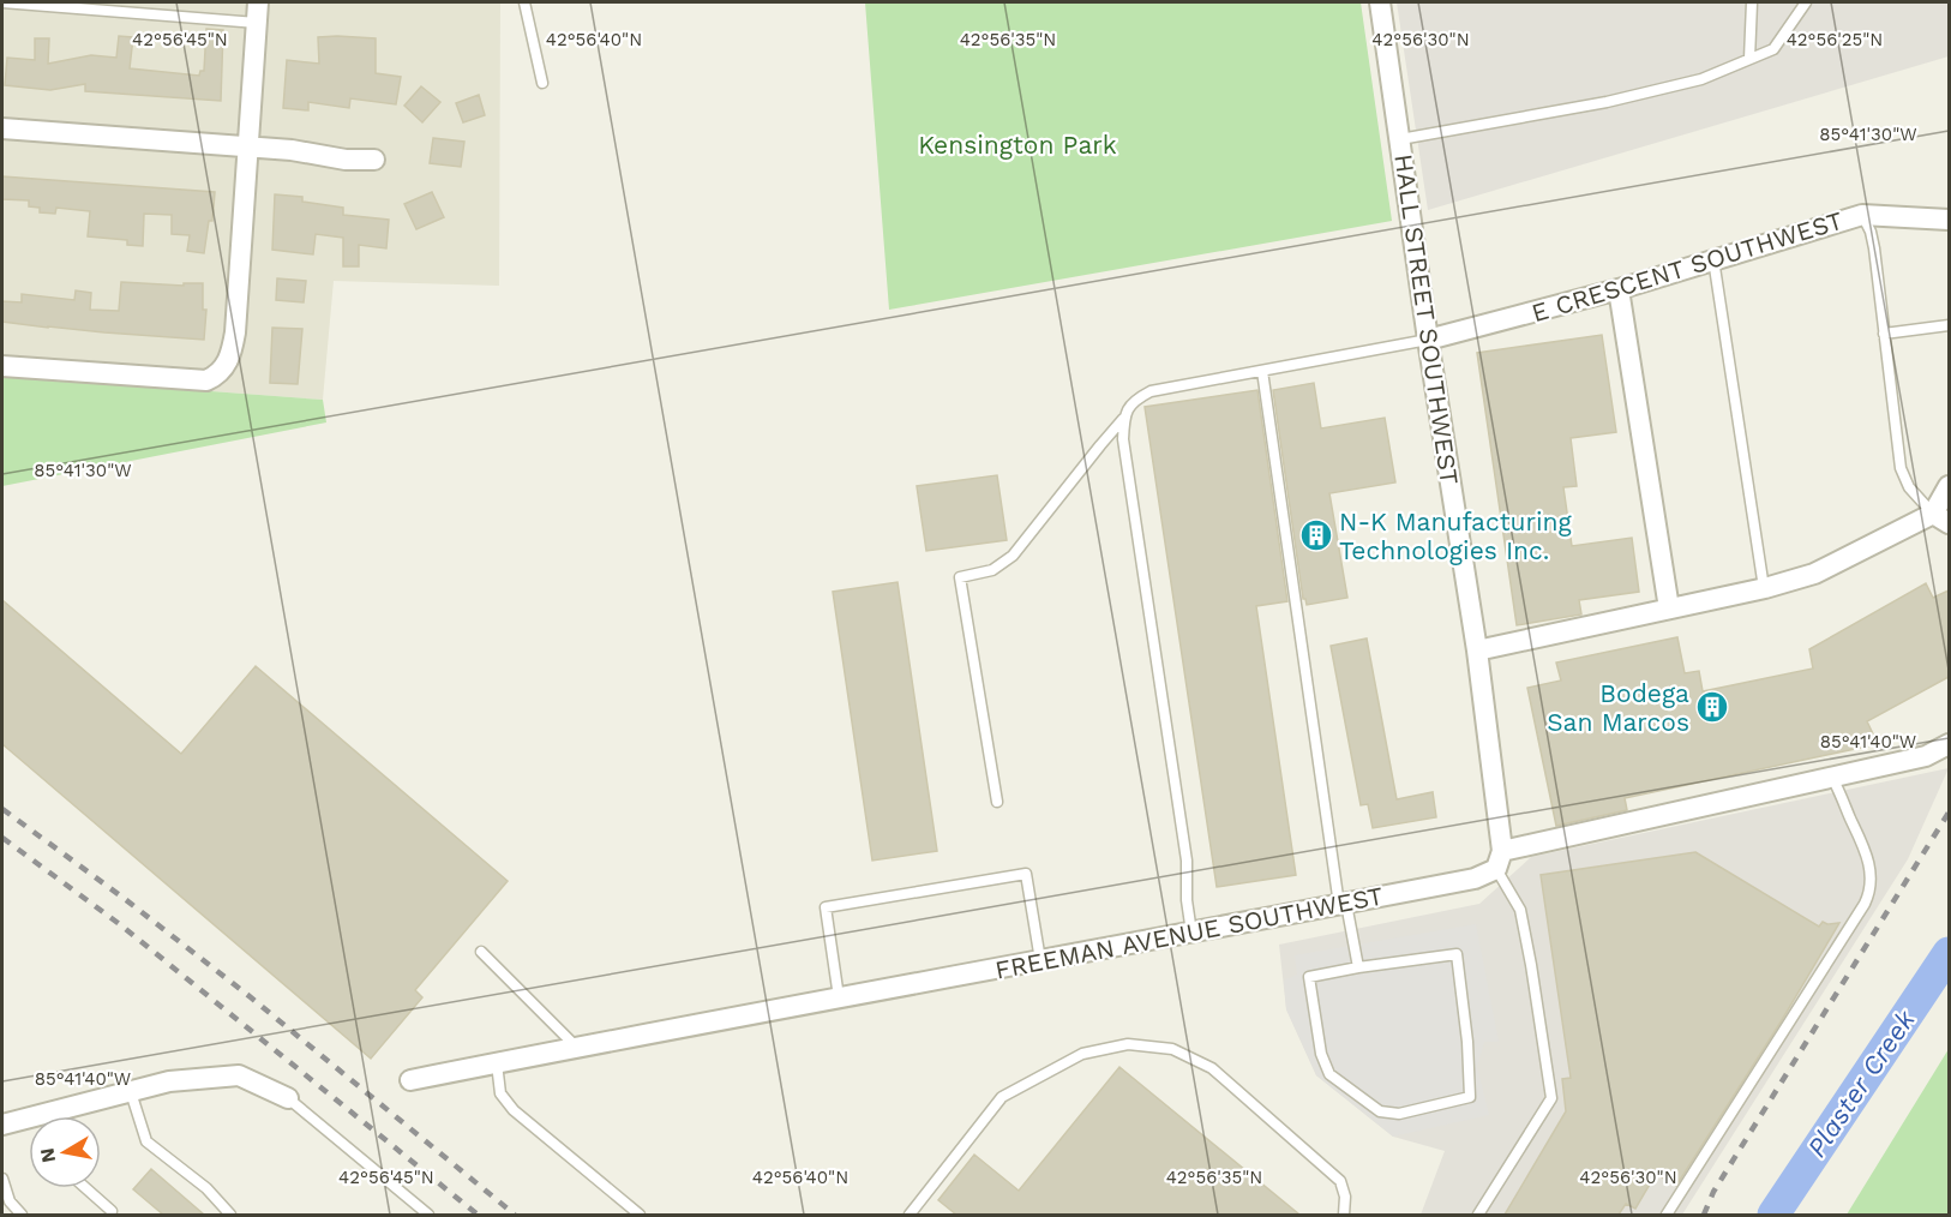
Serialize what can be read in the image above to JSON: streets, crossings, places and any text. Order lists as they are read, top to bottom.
{
  "streets": {
    "street": ["E CRESCENT SOUTHWEST", "HALL STREET SOUTHWEST", "FREEMAN AVENUE SOUTHWEST"]
  },
  "crossings": [
    ["E CRESCENT SOUTHWEST", "HALL STREET SOUTHWEST"],
    ["HALL STREET SOUTHWEST", "FREEMAN AVENUE SOUTHWEST"]
  ],
  "water": ["Plaster Creek"],
  "parks": ["Kensington Park"],
  "places": {
    "building": ["N-K Manufacturing Technologies Inc.", "Bodega San Marcos"]
  },
  "north": "left",
  "coordinates": [
    "42°56'45\"N",
    "42°56'35\"N",
    "42°56'30\"N",
    "42°56'25\"N",
    "42°56'40\"N",
    "85°41'30\"W",
    "85°41'40\"W"
  ]
}
